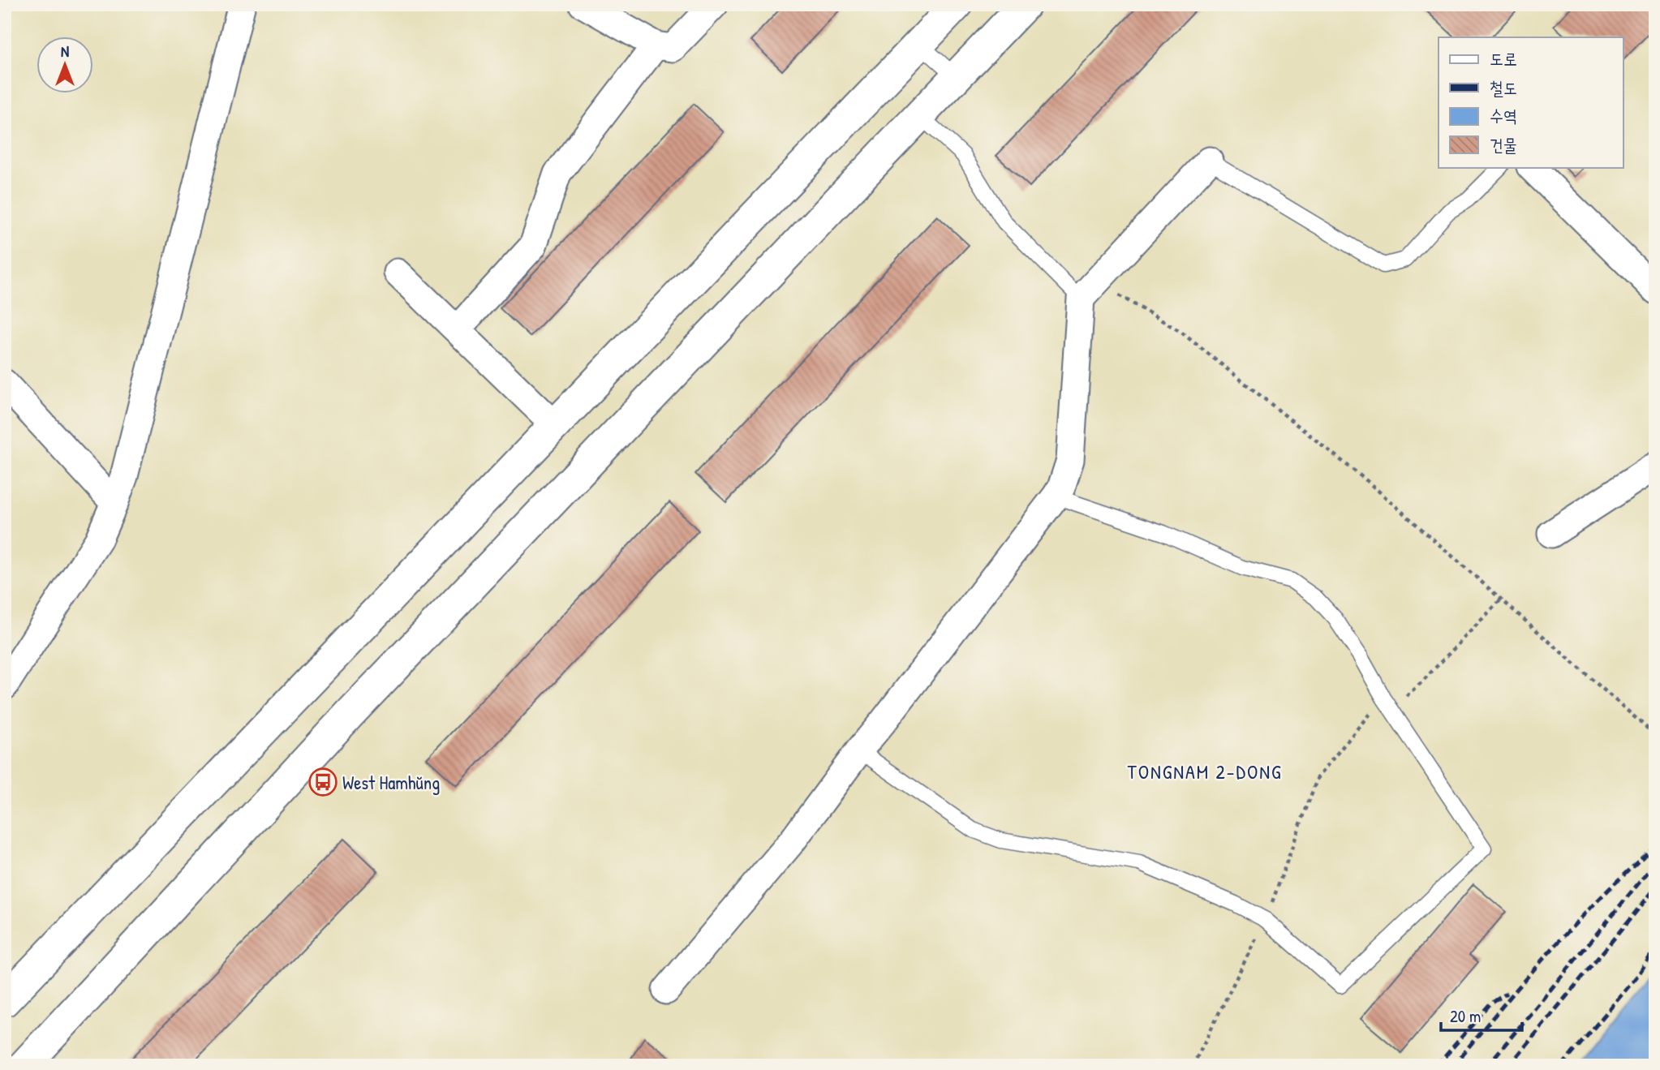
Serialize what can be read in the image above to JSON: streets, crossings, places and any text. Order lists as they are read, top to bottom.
{
  "districts": ["TONGNAM 2-DONG"],
  "places": {
    "bus stop": ["West Hamhŭng"]
  },
  "legend": [
    "도로",
    "철도",
    "수역",
    "건물"
  ],
  "scale_bar": "20 m",
  "north": "top"
}
